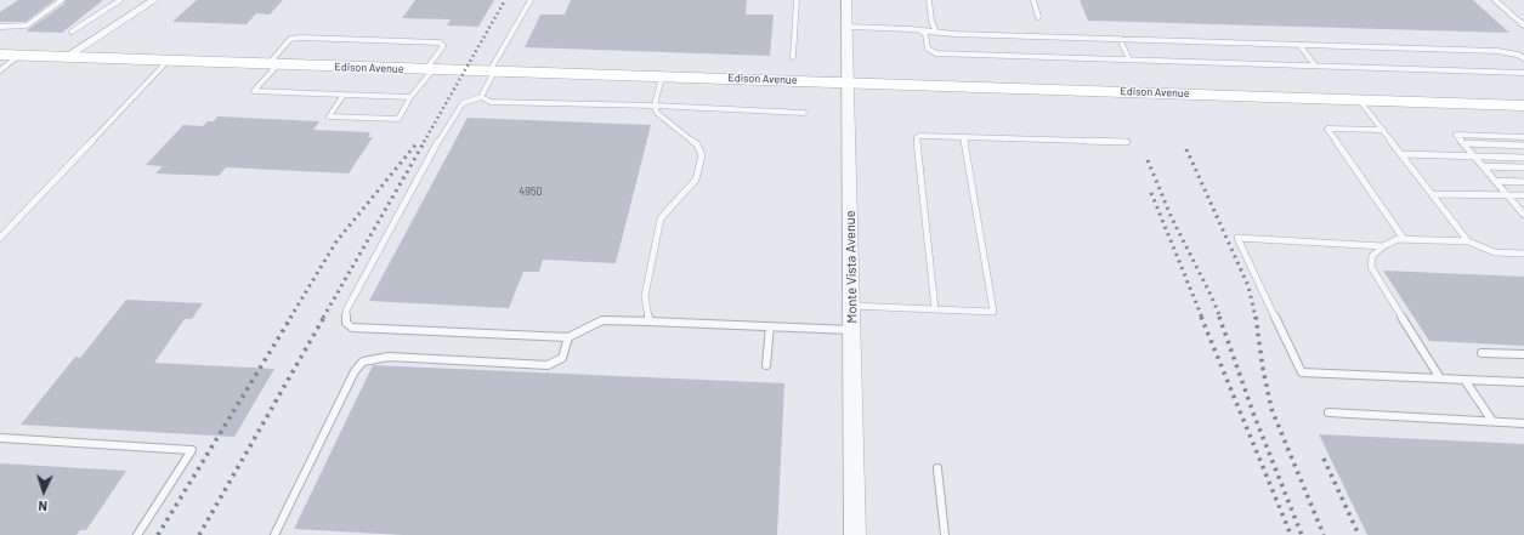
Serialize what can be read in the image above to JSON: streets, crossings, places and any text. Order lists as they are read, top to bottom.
{
  "streets": {
    "main road": ["Edison Avenue"],
    "street": ["Monte Vista Avenue"]
  },
  "crossings": [
    ["Edison Avenue", "Monte Vista Avenue"]
  ],
  "house_numbers": ["4950"],
  "north": "bottom"
}
